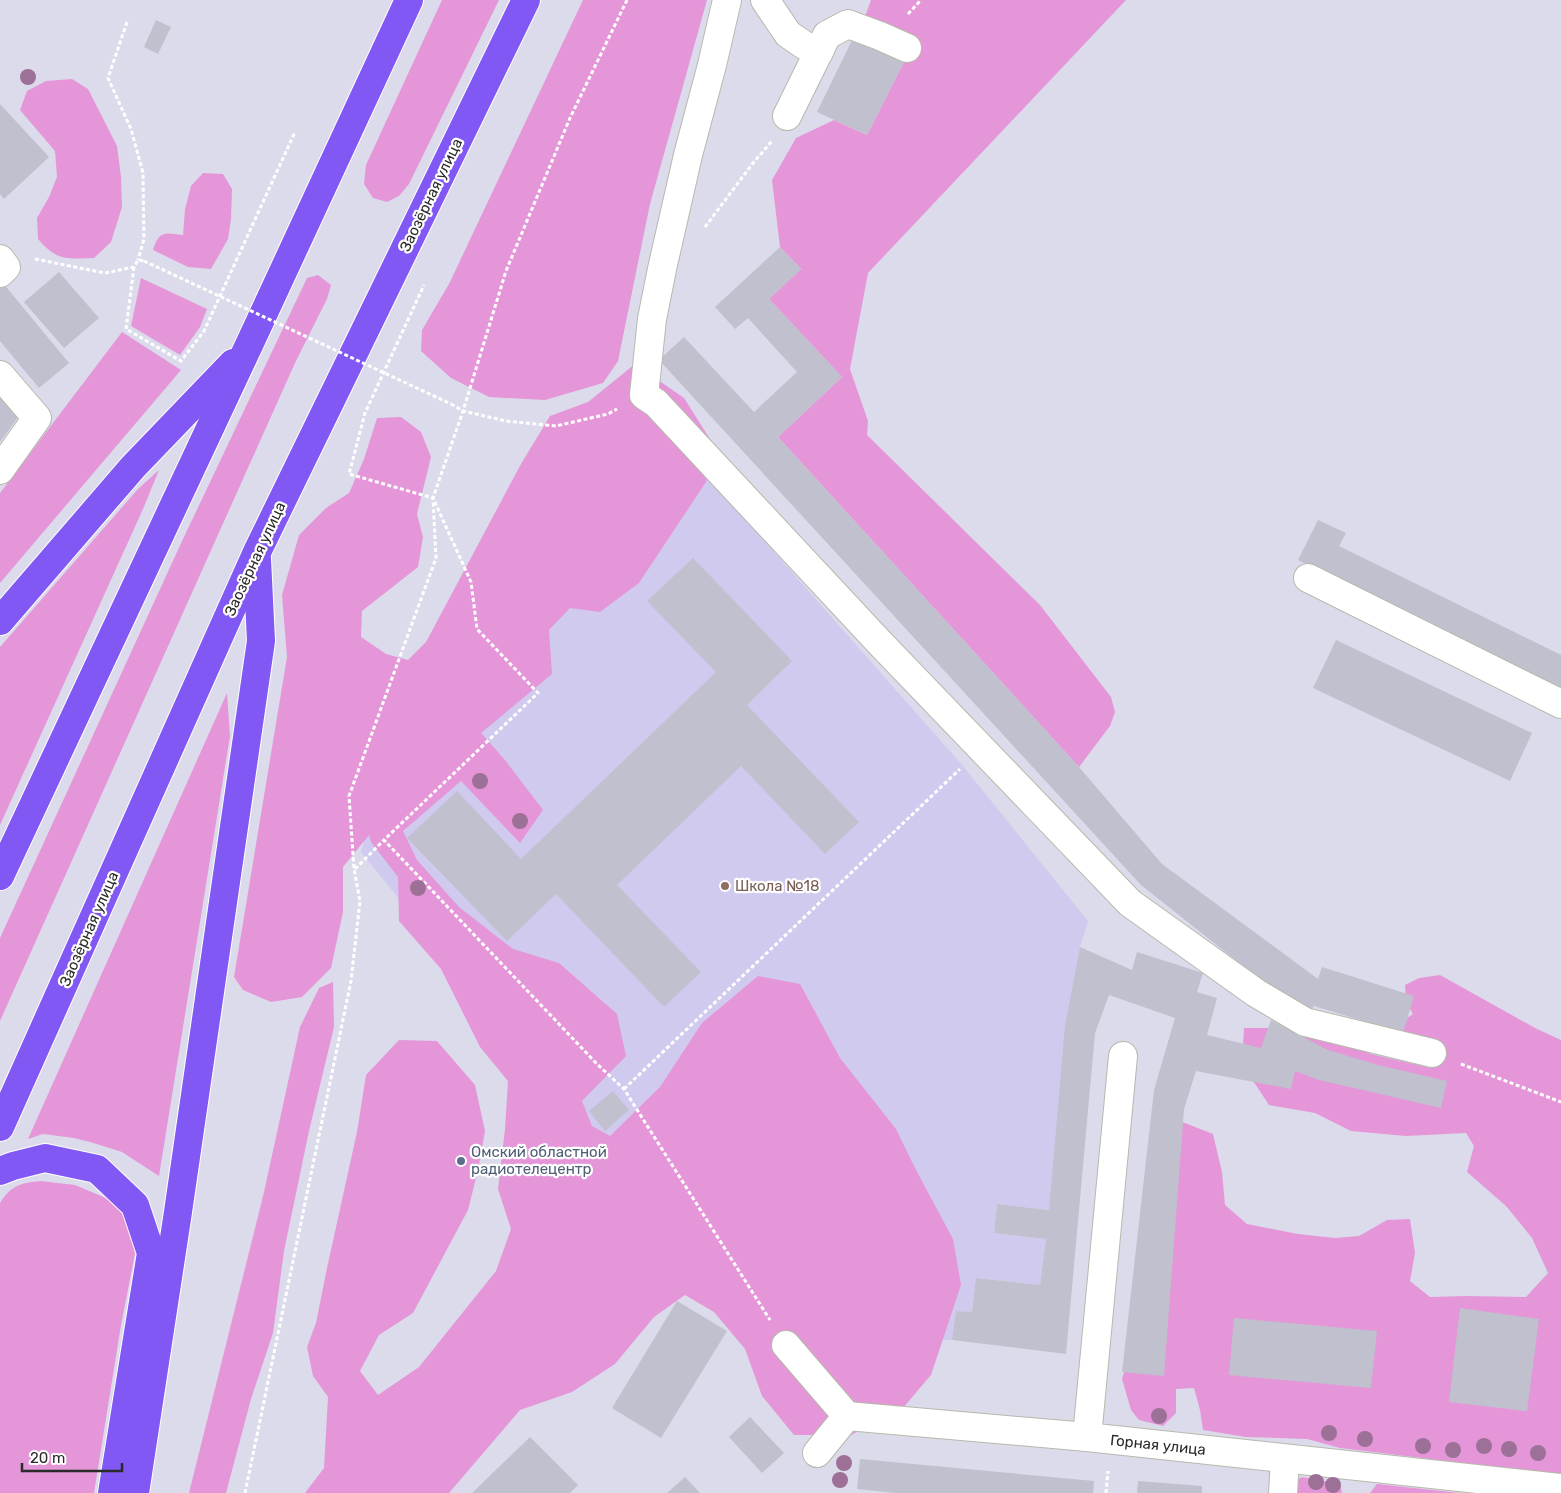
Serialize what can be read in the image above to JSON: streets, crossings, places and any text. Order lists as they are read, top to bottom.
{
  "streets": {
    "main road": ["Заозёрная улица"],
    "street": ["Горная улица"]
  },
  "places": ["Школа №18", "Омский областной радиотелецентр"],
  "scale_bar": "20 m"
}
